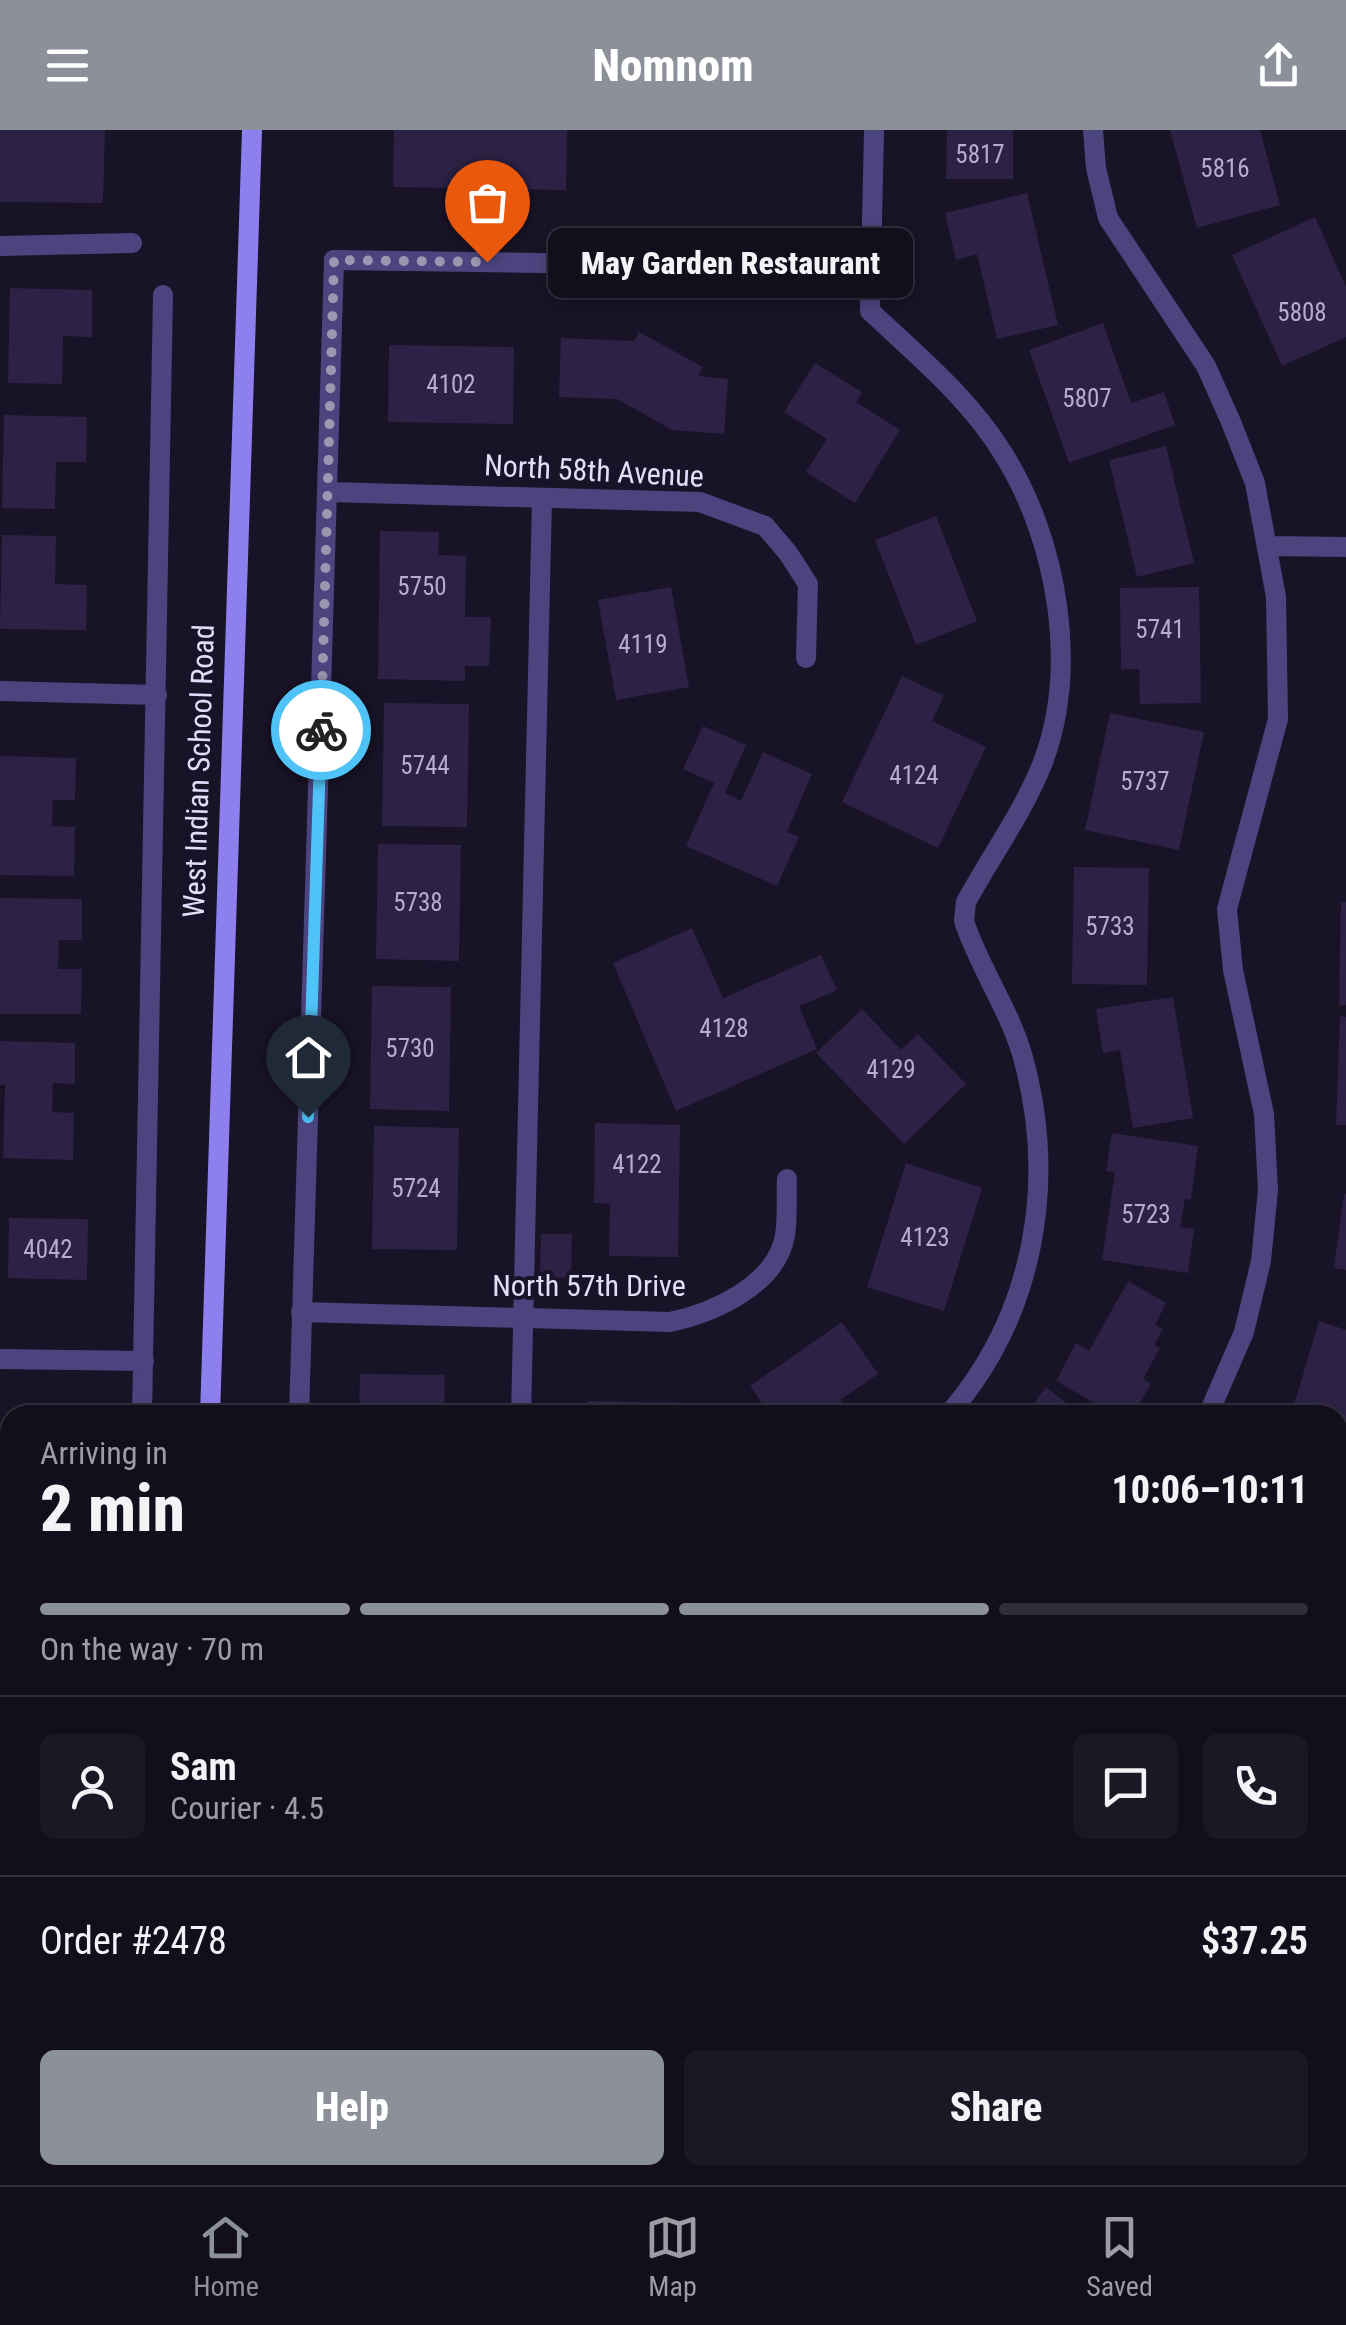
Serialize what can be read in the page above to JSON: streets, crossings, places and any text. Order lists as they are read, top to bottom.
{
  "streets": {
    "main road": ["West Indian School Road"],
    "street": ["North 58th Avenue", "North 57th Drive"]
  },
  "places": ["May Garden Restaurant"],
  "house_numbers": [
    "5817",
    "5816",
    "5808",
    "4102",
    "5807",
    "5750",
    "5741",
    "4119",
    "5744",
    "4124",
    "5737",
    "5738",
    "5733",
    "4128",
    "5730",
    "4129",
    "4122",
    "5724",
    "5723",
    "4123",
    "4042"
  ],
  "page": {
    "header": "Nomnom",
    "bubble": "May Garden Restaurant",
    "heading": ["2 min", "Arriving in", "10:06–10:11"],
    "panel": [
      "Sam",
      "Courier · 4.5",
      "Order #2478",
      "$37.25"
    ],
    "bar": "On the way · 70 m",
    "buttons": ["Help", "Share"],
    "tabs": ["Home", "Map", "Saved"]
  }
}
